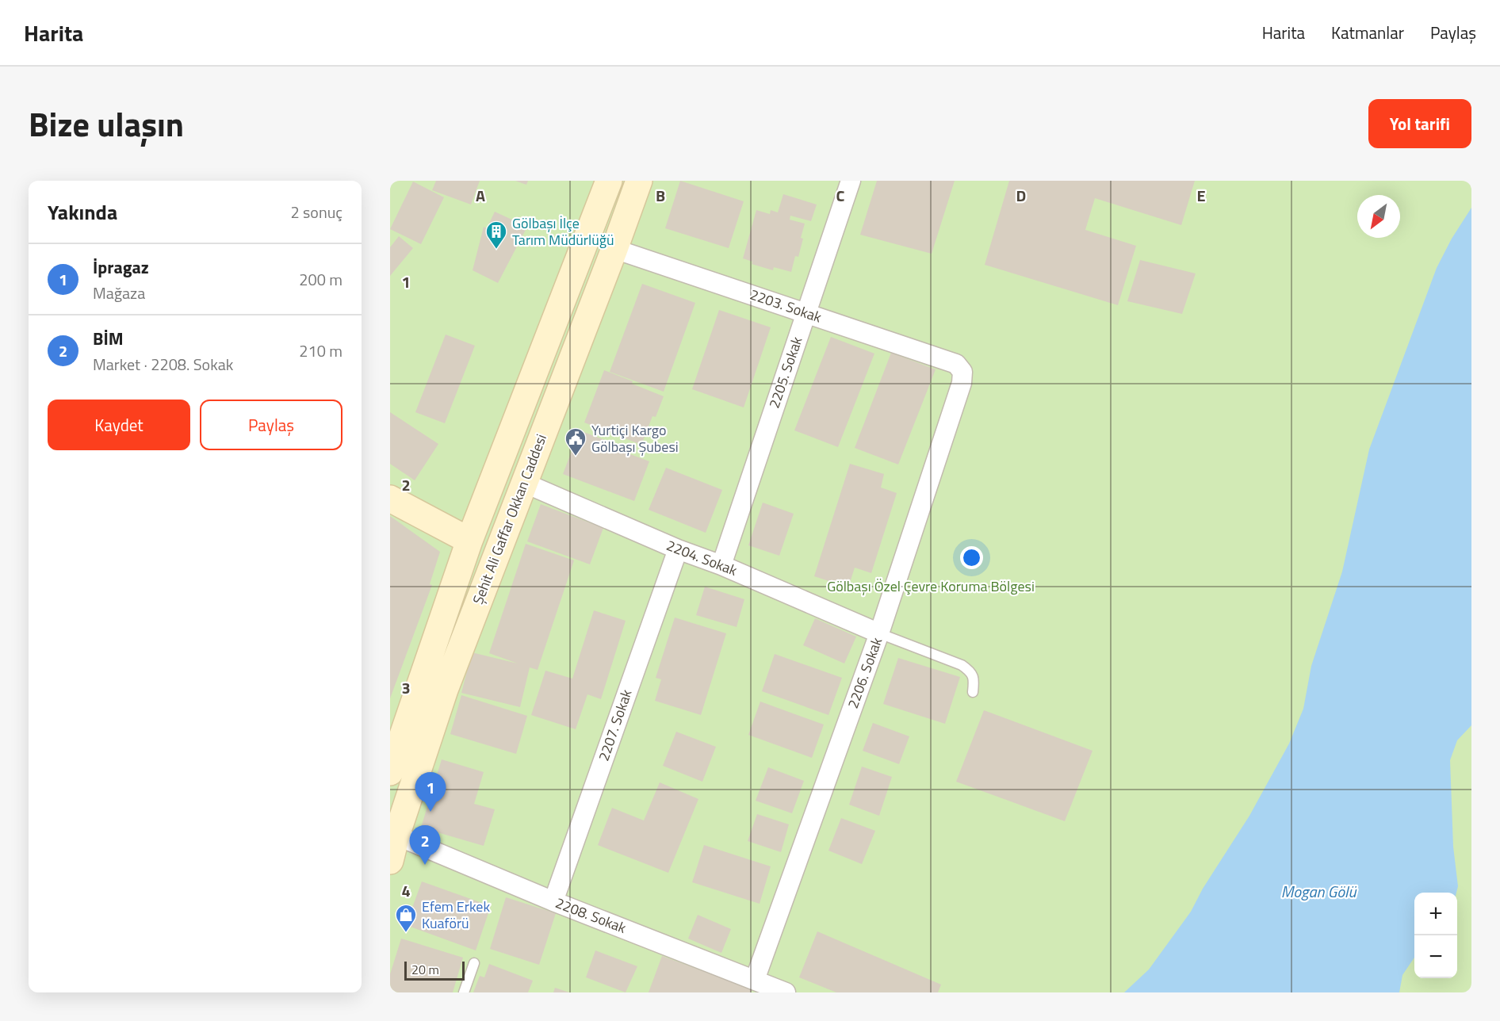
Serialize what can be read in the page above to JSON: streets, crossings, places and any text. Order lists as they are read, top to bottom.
{
  "streets": {
    "street": [
      "2203. Sokak",
      "2205. Sokak",
      "Şehit Ali Gaffar Okkan Caddesi",
      "2204. Sokak",
      "2206. Sokak",
      "2207. Sokak",
      "2208. Sokak"
    ]
  },
  "crossings": [
    ["2203. Sokak", "2205. Sokak"],
    ["2203. Sokak", "Şehit Ali Gaffar Okkan Caddesi"],
    ["2203. Sokak", "2206. Sokak"],
    ["2205. Sokak", "2204. Sokak"],
    ["Şehit Ali Gaffar Okkan Caddesi", "2204. Sokak"],
    ["Şehit Ali Gaffar Okkan Caddesi", "2208. Sokak"],
    ["2204. Sokak", "2206. Sokak"],
    ["2204. Sokak", "2207. Sokak"],
    ["2206. Sokak", "2208. Sokak"],
    ["2207. Sokak", "2208. Sokak"]
  ],
  "water": ["Mogan Gölü"],
  "parks": ["Gölbaşı Özel Çevre Koruma Bölgesi"],
  "places": {
    "building": ["Gölbaşı İlçe Tarım Müdürlüğü"],
    "public building": ["Yurtiçi Kargo Gölbaşı Şubesi"],
    "shop": ["Efem Erkek Kuaförü"]
  },
  "scale_bar": "20 m",
  "north": "bottom left",
  "page": {
    "header": "Harita",
    "nav": ["Harita", "Katmanlar", "Paylaş"],
    "title": "Bize ulaşın",
    "buttons": [
      "Yol tarifi",
      ["Kaydet", "Paylaş"]
    ],
    "heading": ["Yakında", "2 sonuç"],
    "list": [
      {
        "mark": "1",
        "name": "İpragaz",
        "note": "Mağaza",
        "value": "200 m"
      },
      {
        "mark": "2",
        "name": "BİM",
        "note": "Market · 2208. Sokak",
        "value": "210 m"
      }
    ],
    "pins": ["1", "2"],
    "map_buttons": ["+", "−"],
    "scale": "20 m"
  },
  "grid": {
    "columns": [
      "A",
      "B",
      "C",
      "D",
      "E"
    ],
    "rows": [
      "1",
      "2",
      "3",
      "4"
    ]
  }
}
